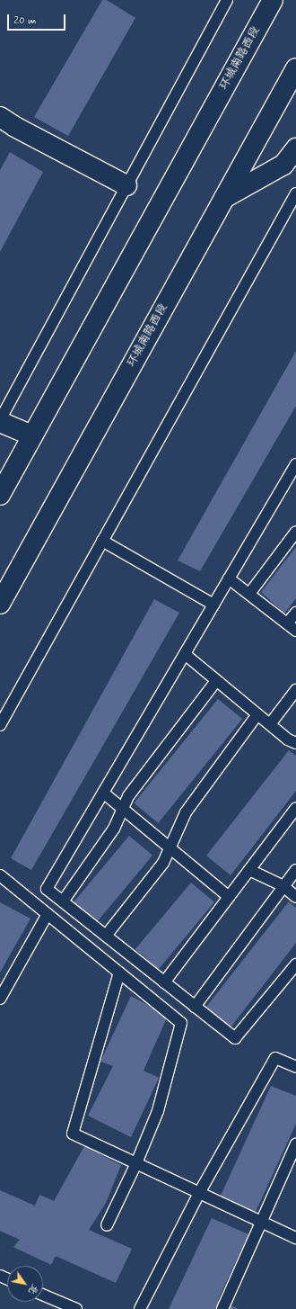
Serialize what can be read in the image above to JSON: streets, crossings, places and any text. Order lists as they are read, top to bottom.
{
  "streets": {
    "main road": ["环城南路西段"]
  },
  "scale_bar": "20 m",
  "north": "bottom right"
}
